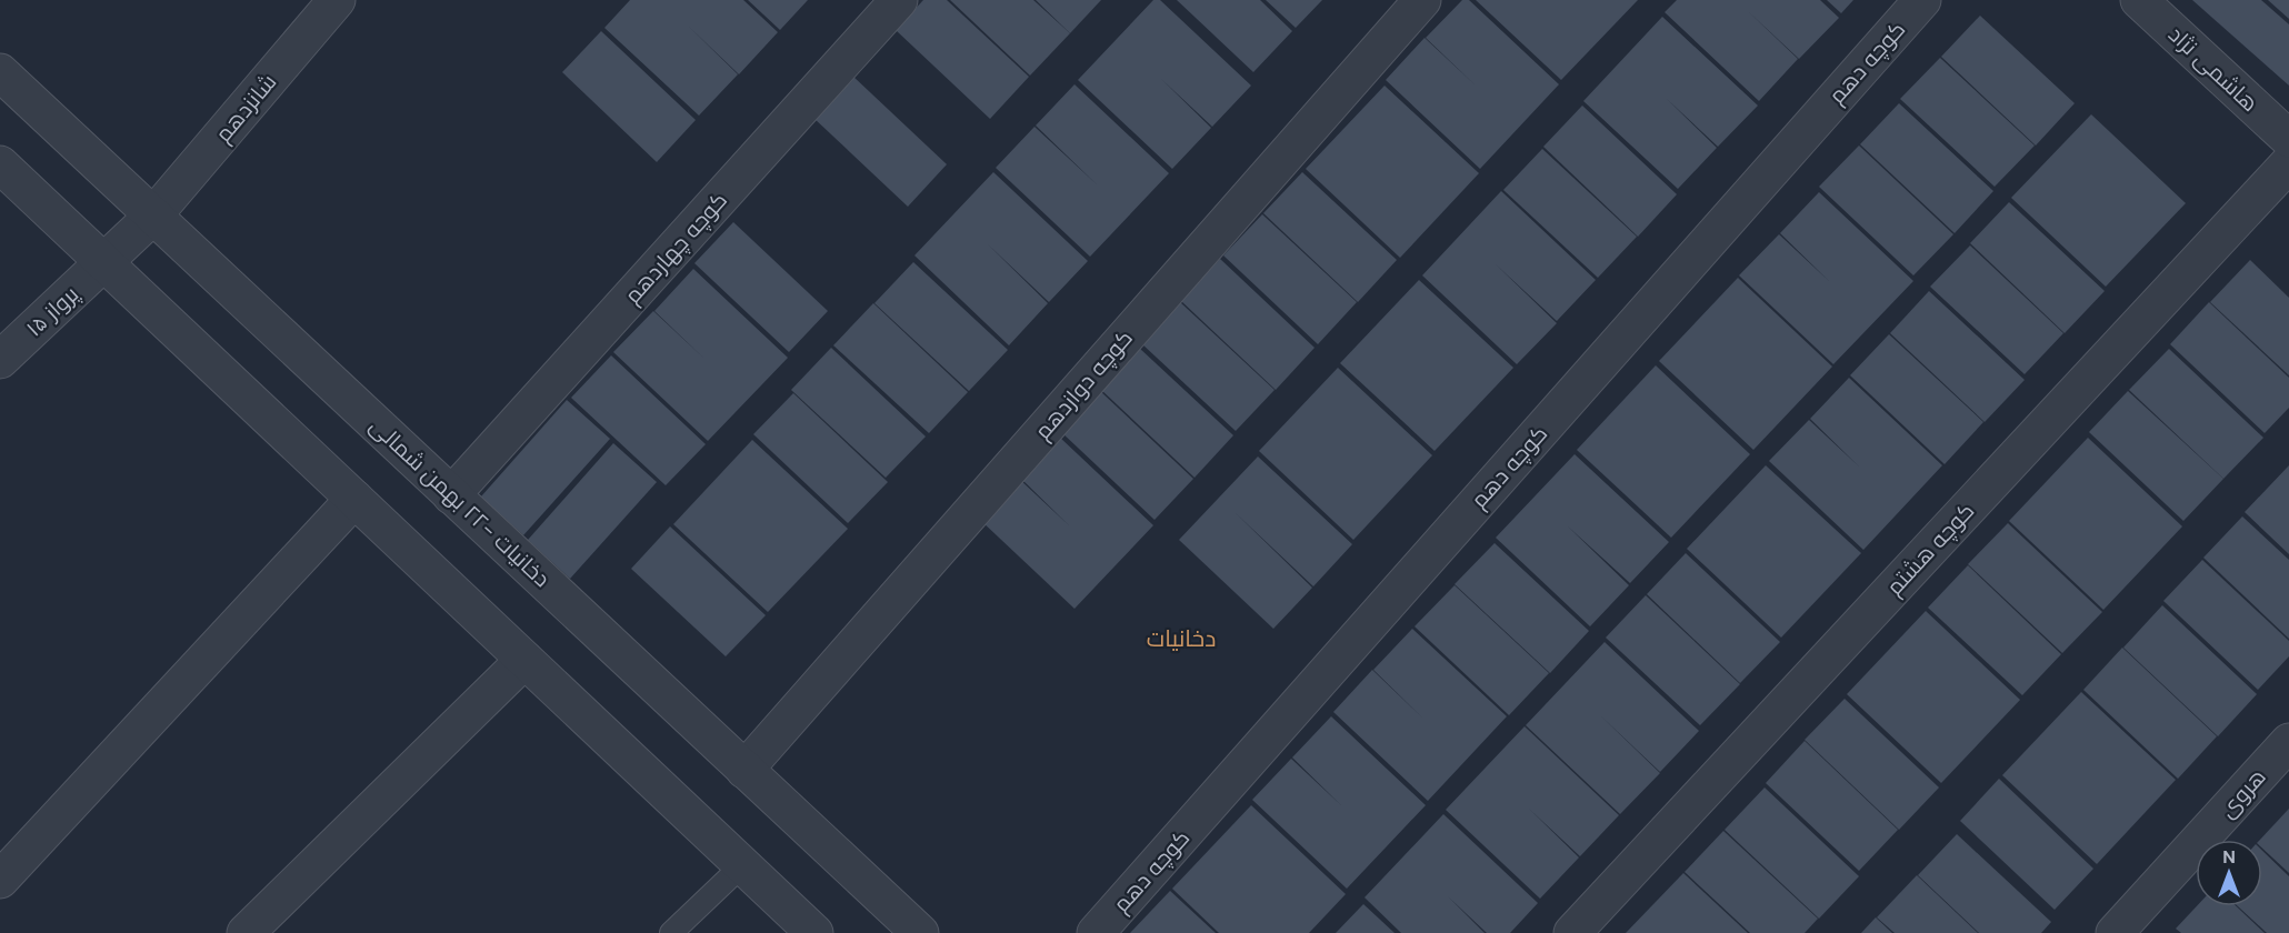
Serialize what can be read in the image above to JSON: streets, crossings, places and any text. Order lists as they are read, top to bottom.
{
  "streets": {
    "street": [
      "کوچه دهم",
      "هاشمی نژاد",
      "شانزدهم",
      "کوچه چهاردهم",
      "پرواز ۱۵",
      "کوچه دوازدهم",
      "دخانیات -۲۲ بهمن شمالی",
      "کوچه هشتم",
      "هروی"
    ]
  },
  "crossings": [
    ["شانزدهم", "پرواز ۱۵"],
    ["شانزدهم", "دخانیات -۲۲ بهمن شمالی"],
    ["کوچه چهاردهم", "دخانیات -۲۲ بهمن شمالی"],
    ["کوچه دوازدهم", "دخانیات -۲۲ بهمن شمالی"]
  ],
  "districts": ["دخانیات"],
  "north": "top"
}
